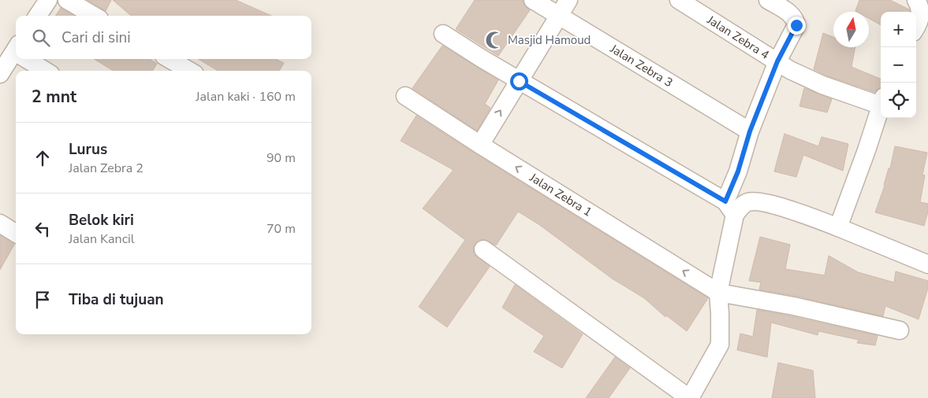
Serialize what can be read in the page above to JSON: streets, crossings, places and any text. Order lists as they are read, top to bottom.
{
  "streets": {
    "street": ["Jalan Zebra 4", "Jalan Zebra 3", "Jalan Zebra 1"]
  },
  "places": {
    "mosque": ["Masjid Hamoud"]
  },
  "north": "top",
  "page": {
    "map_buttons": ["+", "−"],
    "search": "Cari di sini",
    "heading": ["2 mnt", "Jalan kaki · 160 m"],
    "list": [
      ["Lurus", "Jalan Zebra 2", "90 m"],
      ["Belok kiri", "Jalan Kancil", "70 m"],
      "Tiba di tujuan"
    ]
  }
}
